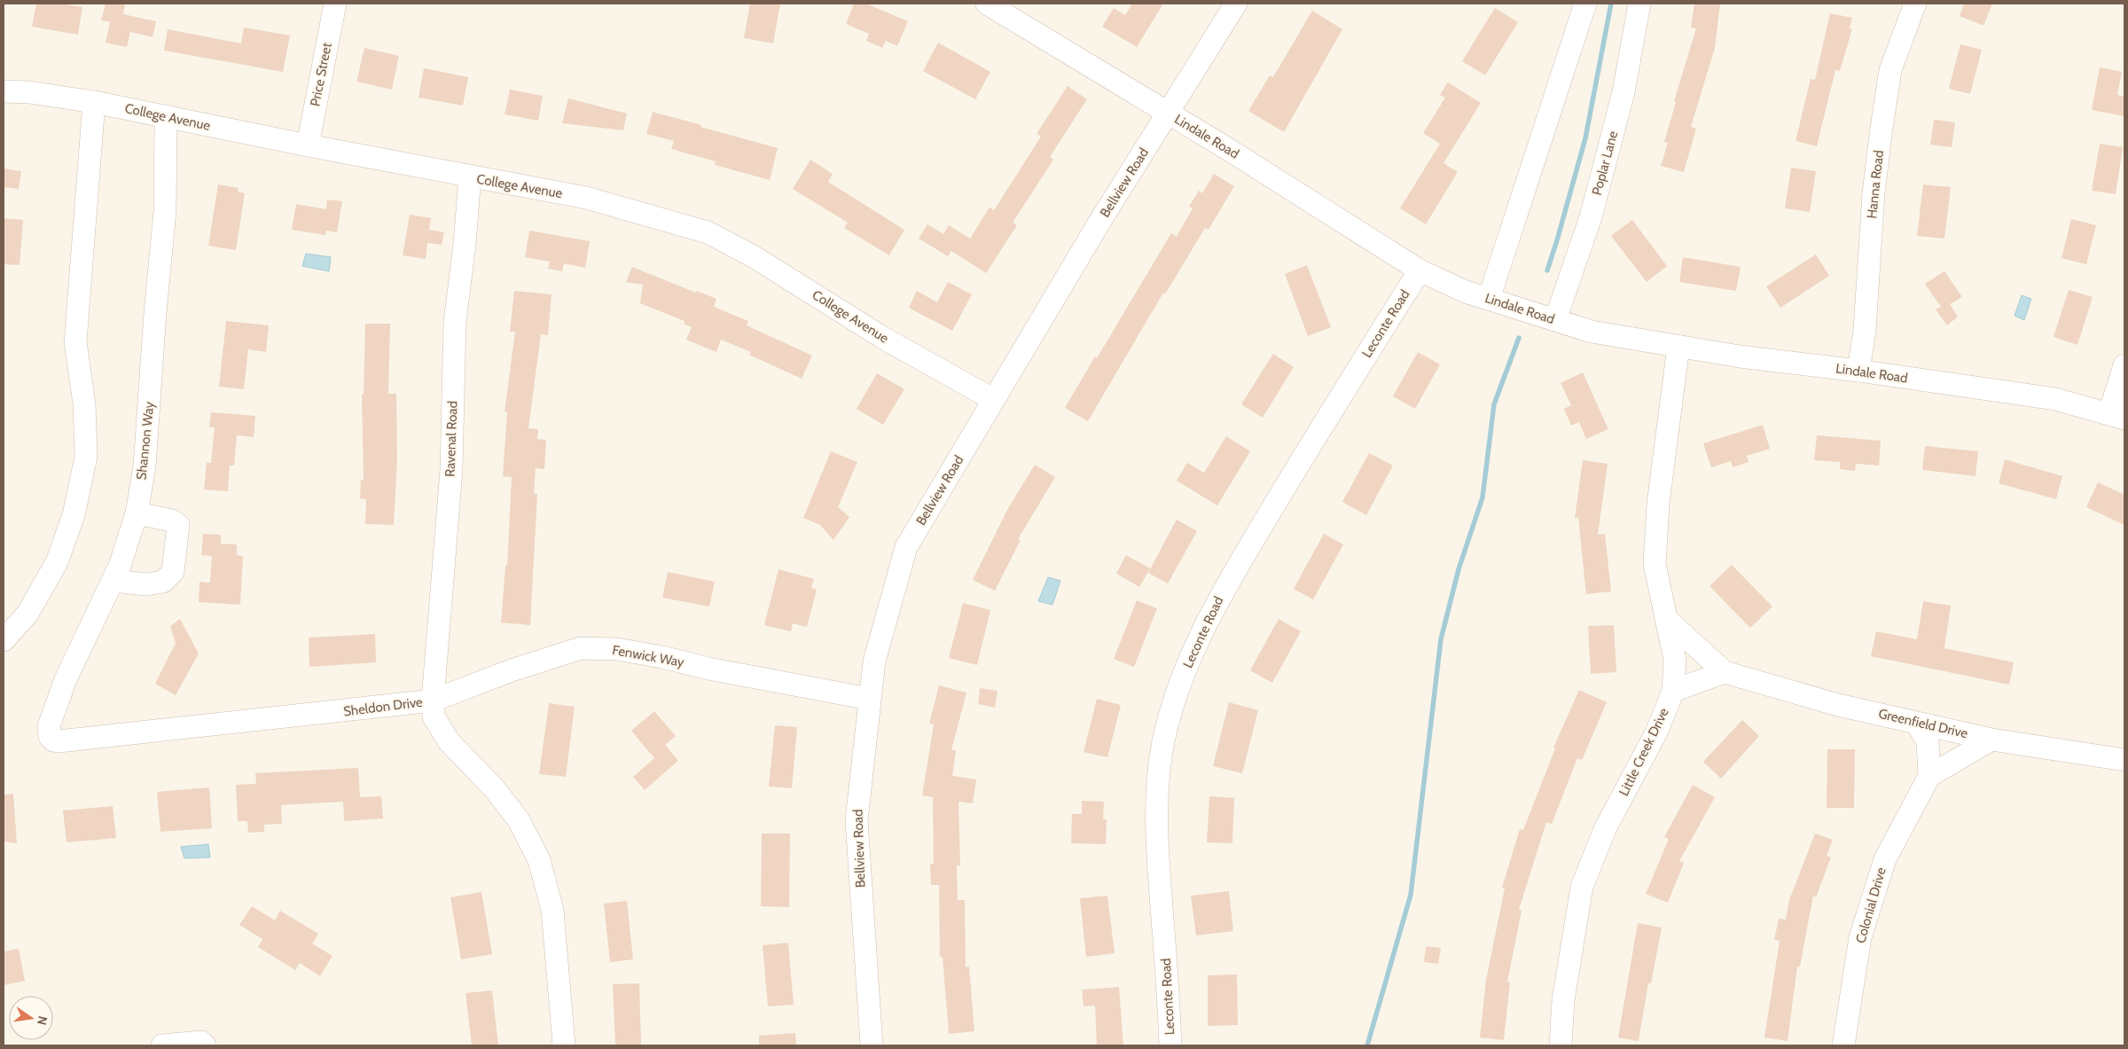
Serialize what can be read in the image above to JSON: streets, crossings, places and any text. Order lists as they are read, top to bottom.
{
  "streets": {
    "street": [
      "Price Street",
      "College Avenue",
      "Lindale Road",
      "Poplar Lane",
      "Bellview Road",
      "Hanna Road",
      "Leconte Road",
      "Ravenal Road",
      "Shannon Way",
      "Fenwick Way",
      "Sheldon Drive",
      "Greenfield Drive",
      "Little Creek Drive",
      "Colonial Drive"
    ]
  },
  "crossings": [
    ["Price Street", "College Avenue"],
    ["College Avenue", "Bellview Road"],
    ["College Avenue", "Ravenal Road"],
    ["College Avenue", "Shannon Way"],
    ["Lindale Road", "Poplar Lane"],
    ["Lindale Road", "Bellview Road"],
    ["Lindale Road", "Hanna Road"],
    ["Lindale Road", "Leconte Road"],
    ["Lindale Road", "Little Creek Drive"],
    ["Bellview Road", "Fenwick Way"],
    ["Ravenal Road", "Fenwick Way"],
    ["Ravenal Road", "Sheldon Drive"],
    ["Shannon Way", "Sheldon Drive"],
    ["Fenwick Way", "Sheldon Drive"],
    ["Greenfield Drive", "Little Creek Drive"]
  ],
  "north": "right"
}
